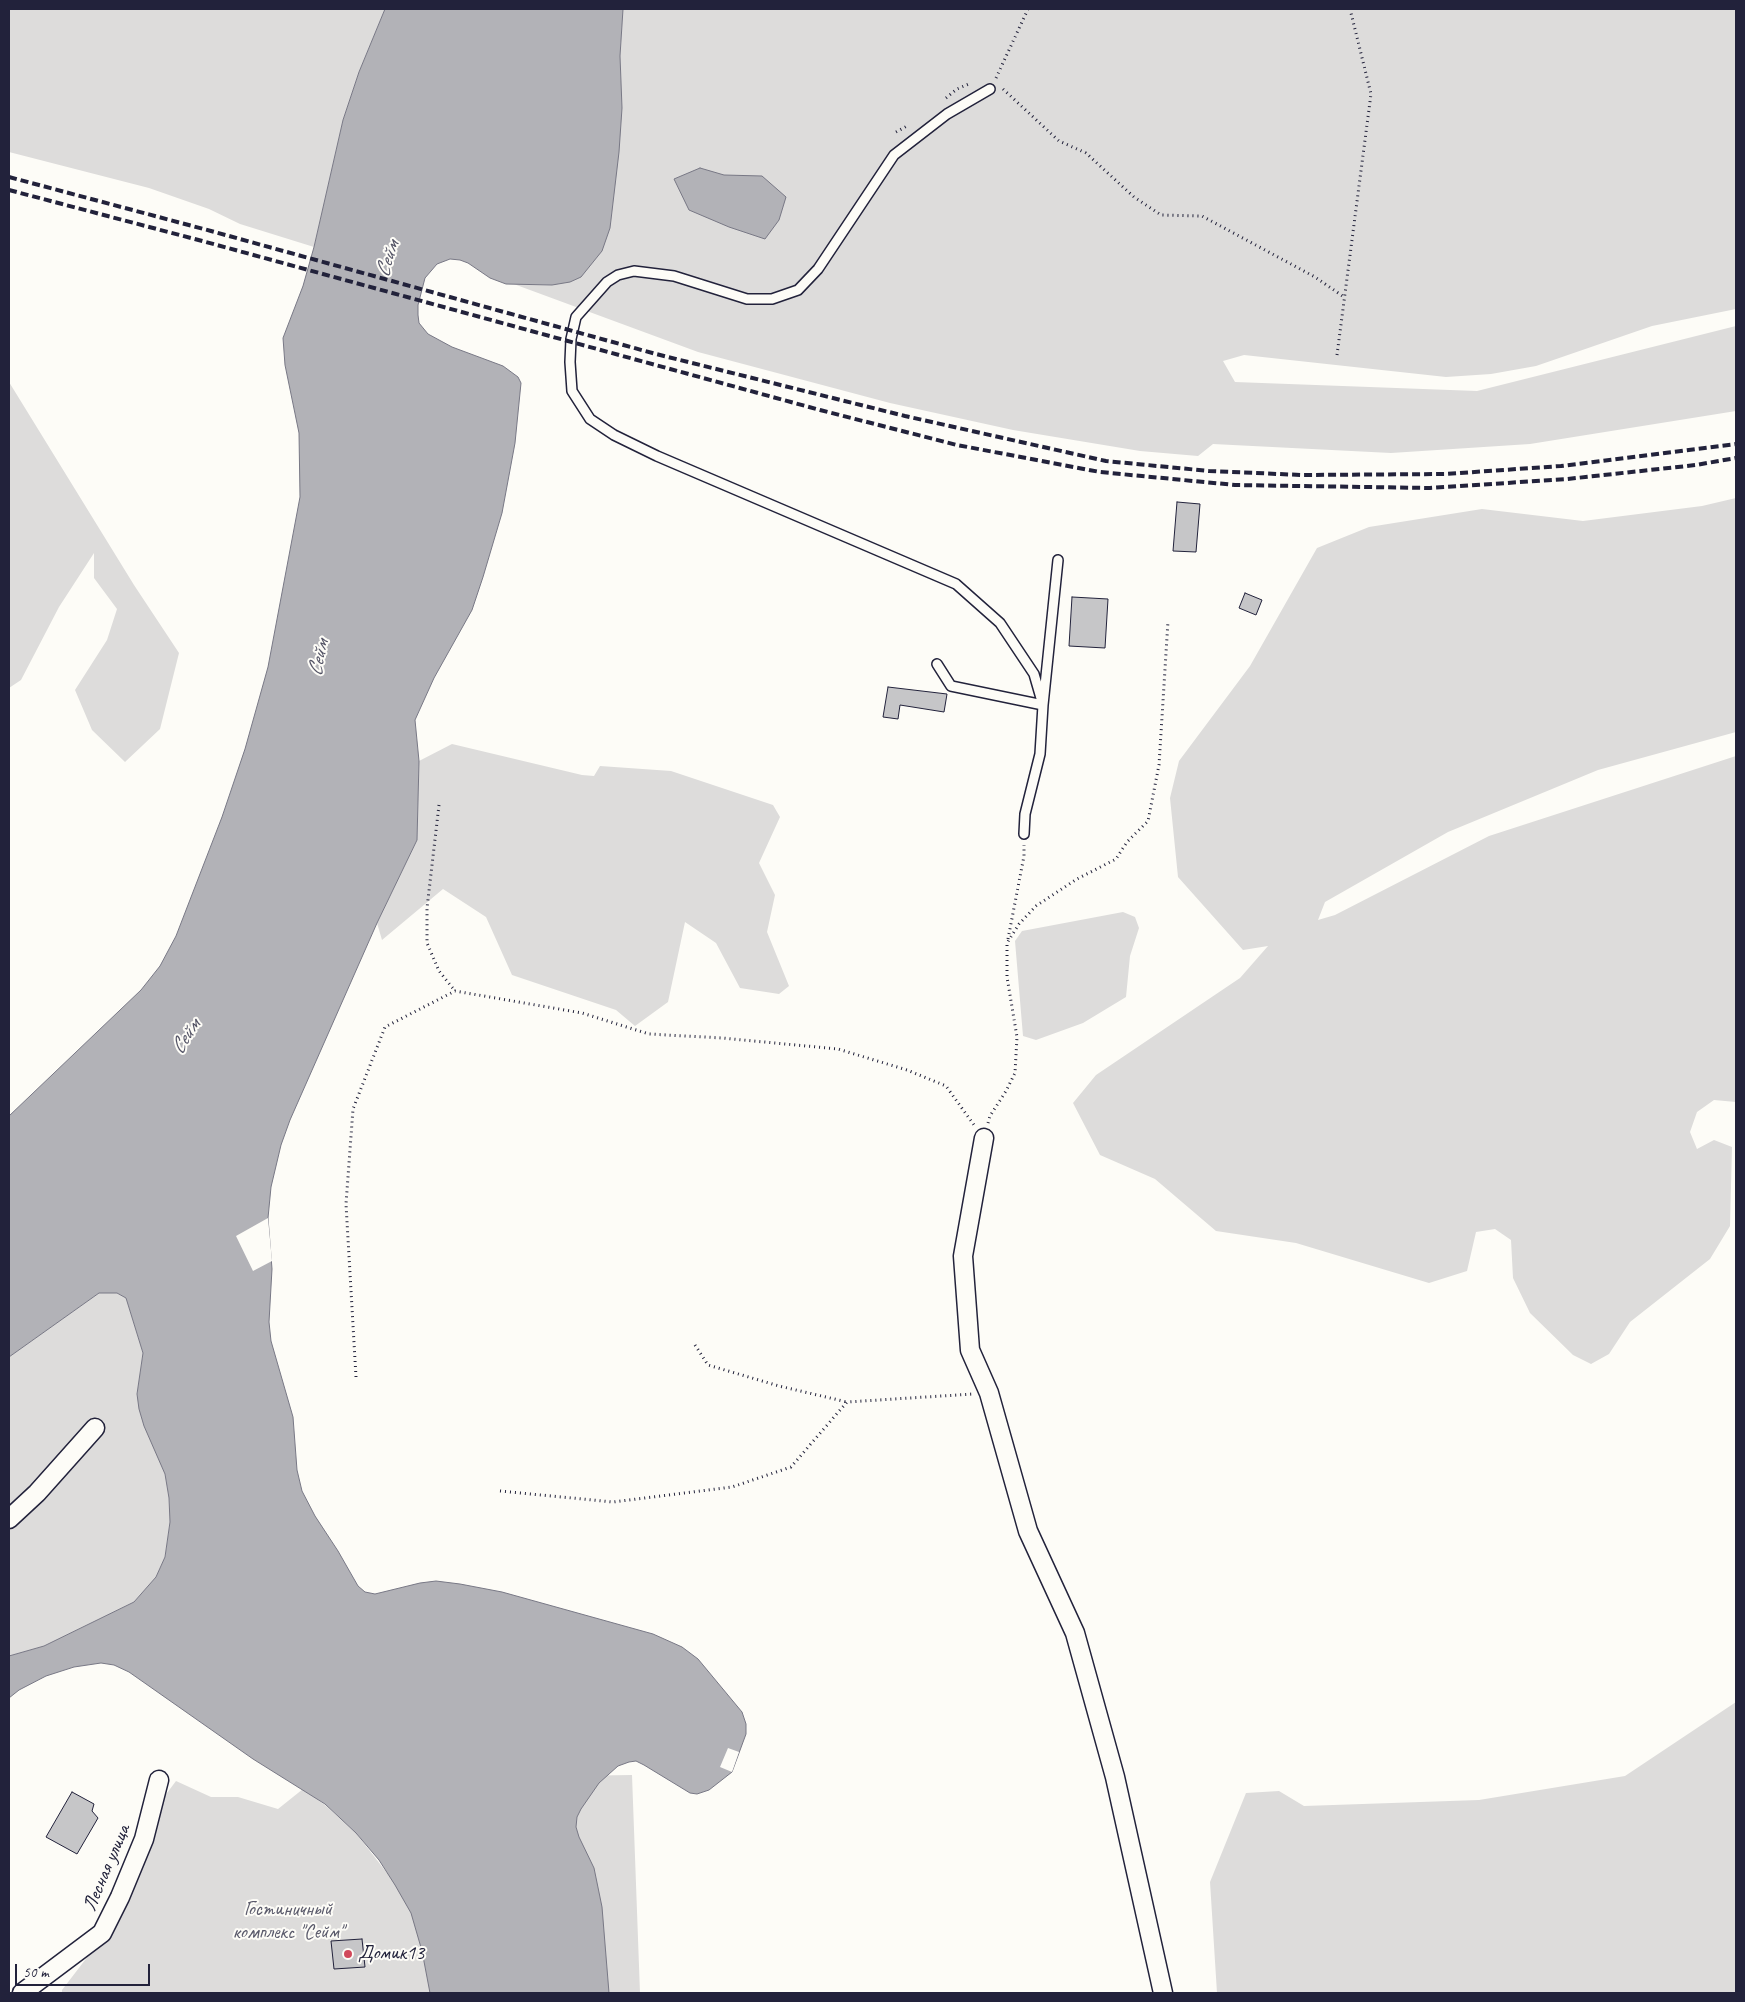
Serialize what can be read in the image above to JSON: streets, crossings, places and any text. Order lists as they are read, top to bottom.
{
  "streets": {
    "street": ["Лесная улица"]
  },
  "water": ["Сейм"],
  "parks": ["Гостиничный комплекс \"Сейм\""],
  "places": ["Домик13"],
  "scale_bar": "50 m"
}
